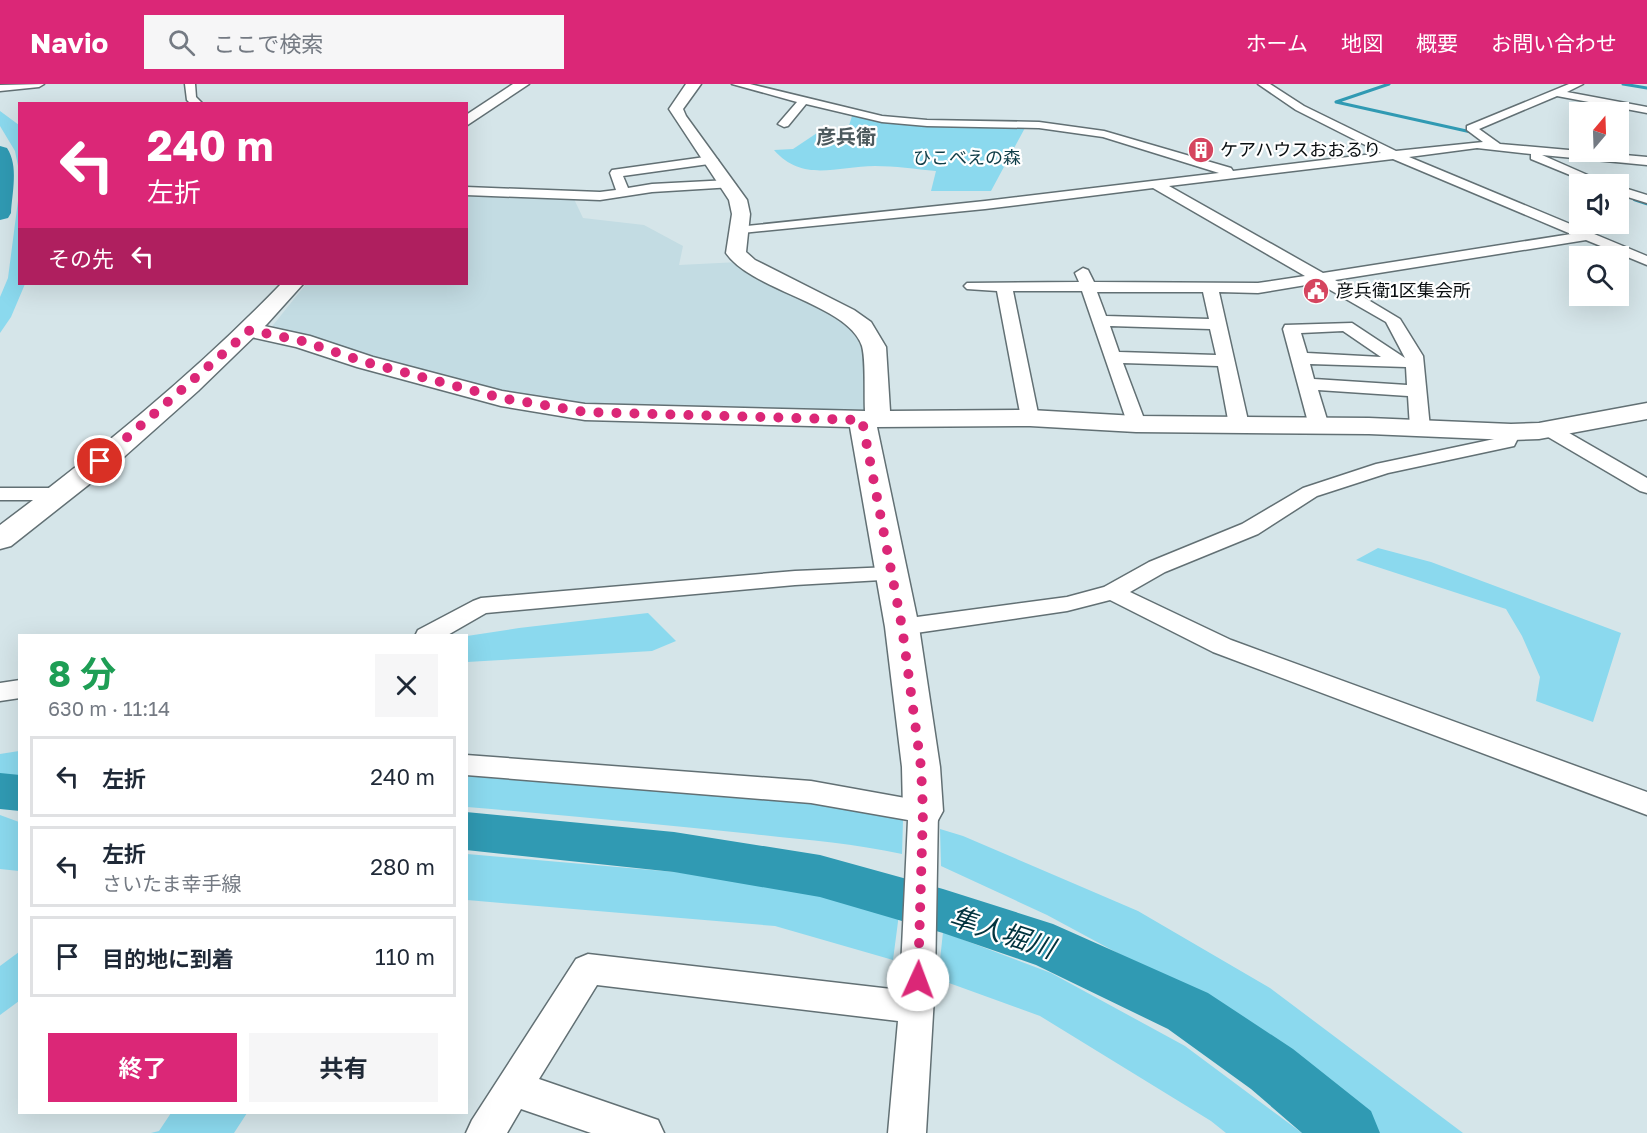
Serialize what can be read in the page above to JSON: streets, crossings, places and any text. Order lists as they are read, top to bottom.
{
  "districts": ["彦兵衛"],
  "water": ["隼人堀川"],
  "parks": ["ひこべえの森"],
  "places": {
    "building": ["ケアハウスおおるり"],
    "public building": ["彦兵衛1区集会所"]
  },
  "north": "top",
  "page": {
    "header": "Navio",
    "search": "ここで検索",
    "nav": [
      "ホーム",
      "地図",
      "概要",
      "お問い合わせ"
    ],
    "turn": ["240 m", "左折"],
    "then": "その先",
    "heading": ["8 分", "630 m · 11:14"],
    "list": [
      {
        "name": "左折",
        "value": "240 m"
      },
      {
        "name": "左折",
        "note": "さいたま幸手線",
        "value": "280 m"
      },
      {
        "name": "目的地に到着",
        "value": "110 m"
      }
    ],
    "buttons": ["終了", "共有"]
  }
}
